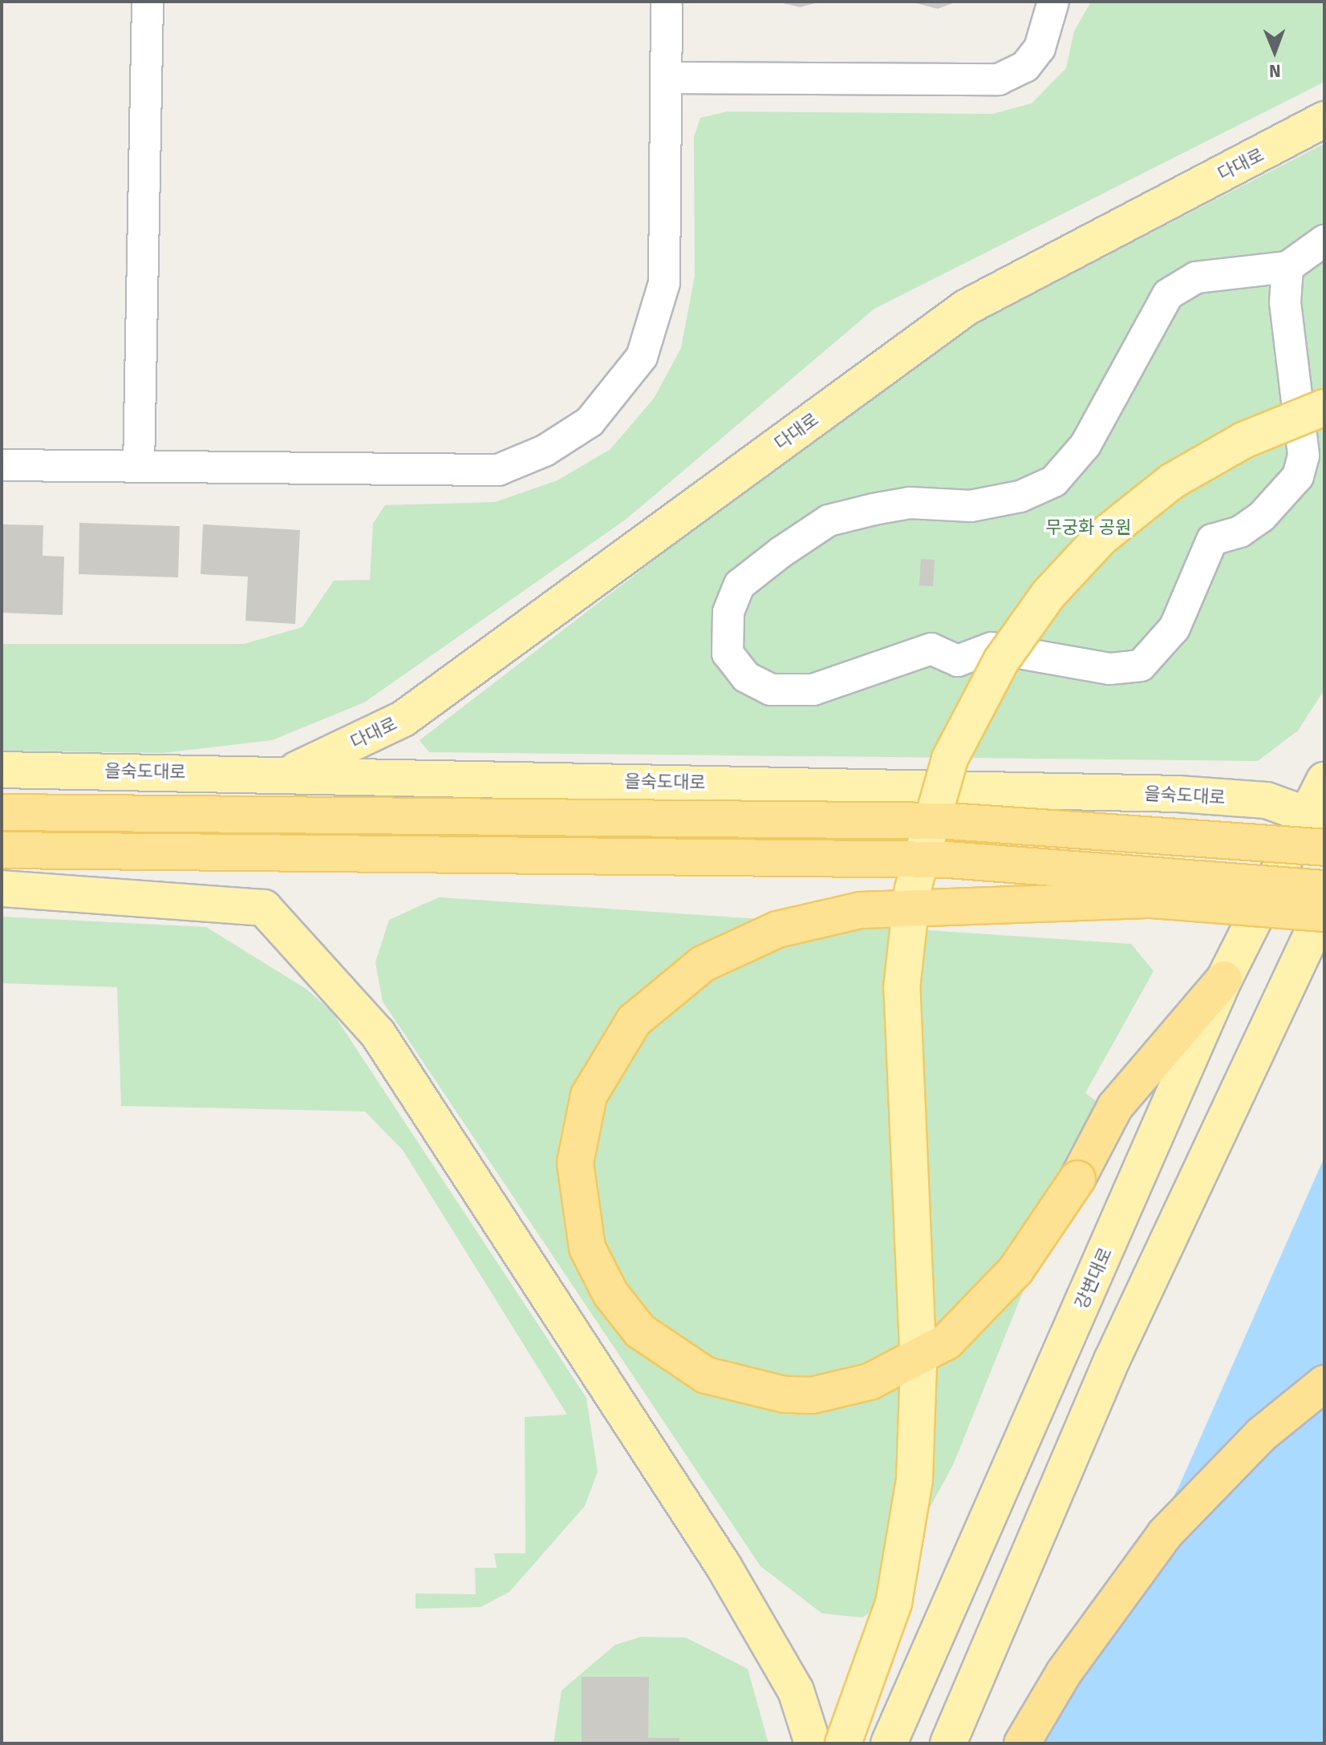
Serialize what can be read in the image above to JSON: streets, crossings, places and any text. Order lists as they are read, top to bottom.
{
  "streets": {
    "highway": ["을숙도대로"],
    "main road": ["다대로", "강변대로"]
  },
  "crossings": [
    ["다대로", "을숙도대로"],
    ["을숙도대로", "강변대로"]
  ],
  "parks": ["무궁화 공원"],
  "north": "bottom"
}
